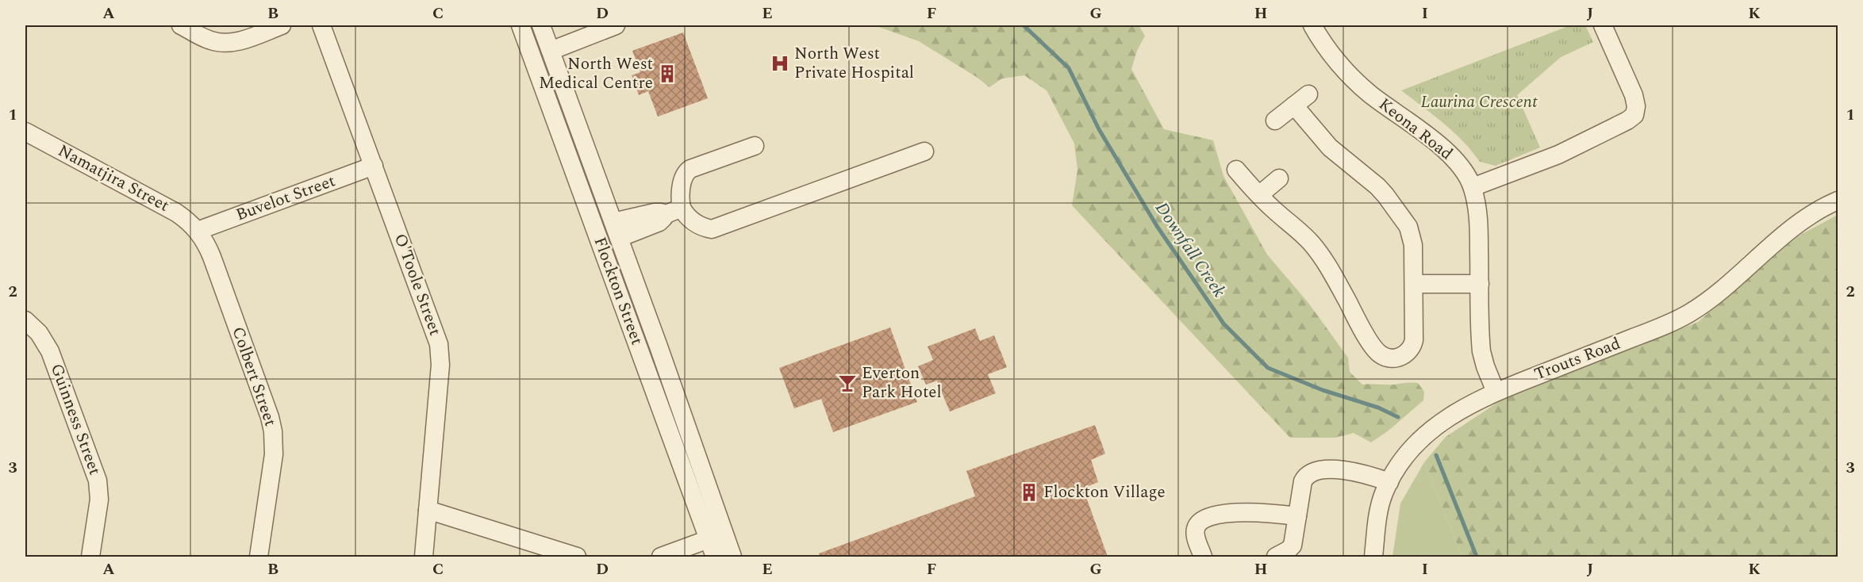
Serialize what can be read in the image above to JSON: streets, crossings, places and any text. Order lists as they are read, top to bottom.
{
  "streets": {
    "street": [
      "Keona Road",
      "Namatjira Street",
      "Buvelot Street",
      "O'Toole Street",
      "Flockton Street",
      "Trouts Road",
      "Colbert Street",
      "Guinness Street"
    ]
  },
  "crossings": [
    ["Keona Road", "Trouts Road"],
    ["Namatjira Street", "Buvelot Street"],
    ["Namatjira Street", "Colbert Street"],
    ["Buvelot Street", "O'Toole Street"],
    ["Buvelot Street", "Colbert Street"]
  ],
  "water": ["Downfall Creek"],
  "parks": ["Laurina Crescent"],
  "places": {
    "hospital": ["North West Private Hospital"],
    "building": ["North West Medical Centre", "Flockton Village"],
    "bar": ["Everton Park Hotel"]
  },
  "grid": {
    "columns": [
      "A",
      "B",
      "C",
      "D",
      "E",
      "F",
      "G",
      "H",
      "I",
      "J",
      "K"
    ],
    "rows": ["1", "2", "3"]
  }
}
